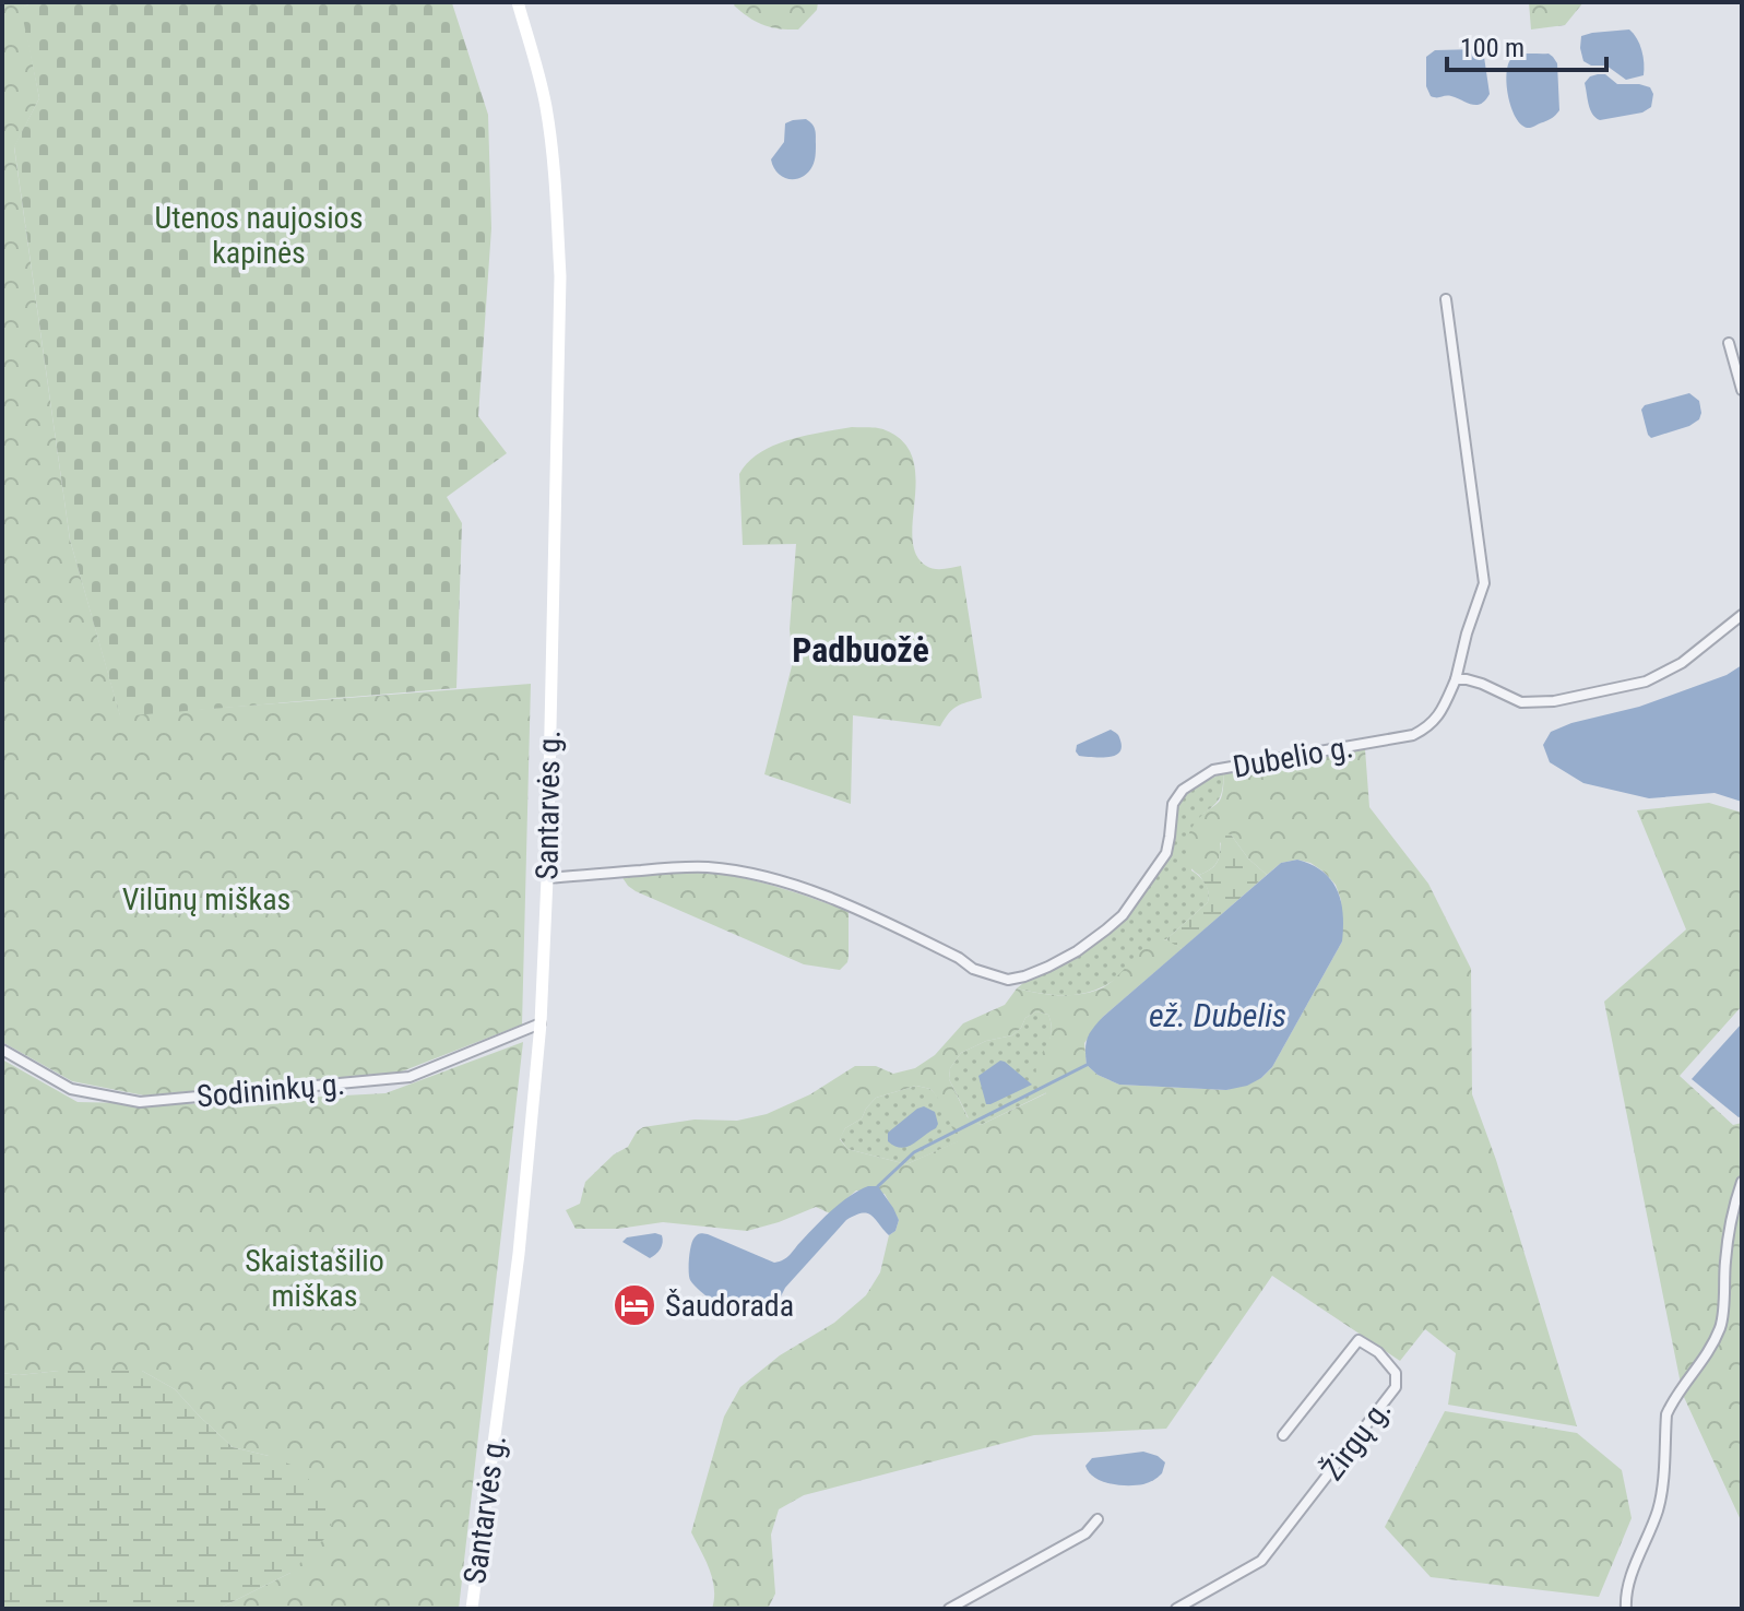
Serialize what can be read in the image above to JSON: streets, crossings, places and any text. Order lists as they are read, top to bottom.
{
  "streets": {
    "main road": ["Santarvės g."],
    "street": ["Dubelio g.", "Sodininkų g.", "Žirgų g."]
  },
  "crossings": [
    ["Dubelio g.", "Santarvės g."],
    ["Santarvės g.", "Sodininkų g."]
  ],
  "districts": ["Padbuožė"],
  "water": ["ež. Dubelis"],
  "parks": ["Utenos naujosios kapinės", "Vilūnų miškas", "Skaistašilio miškas"],
  "places": {
    "hotel": ["Šaudorada"]
  },
  "scale_bar": "100 m"
}
